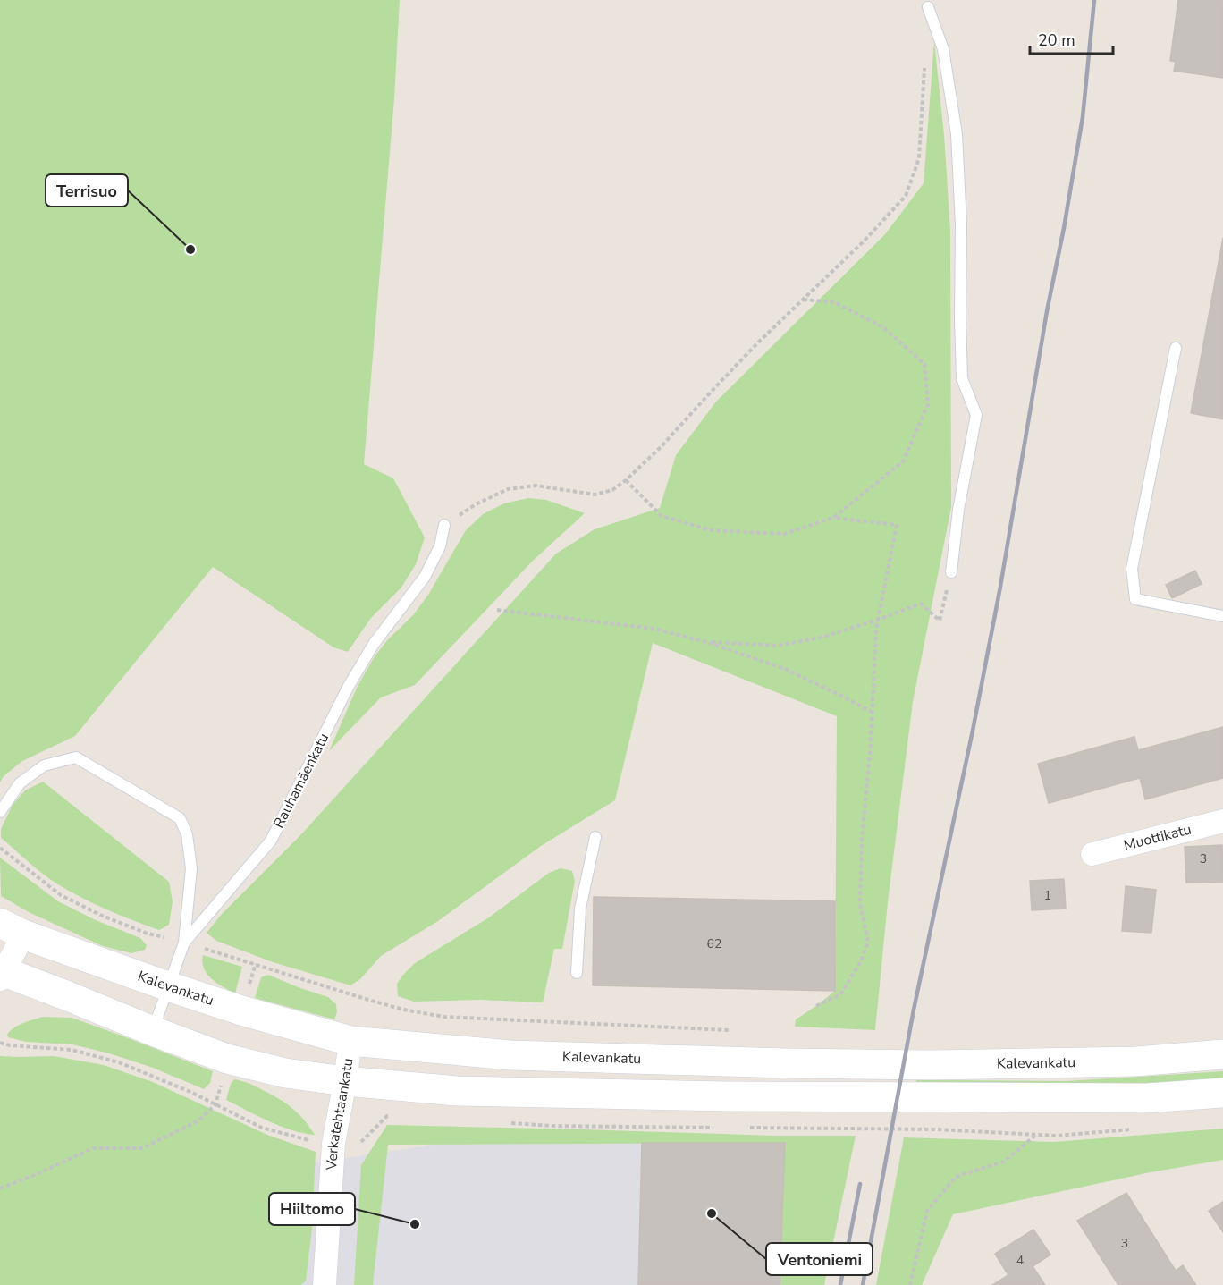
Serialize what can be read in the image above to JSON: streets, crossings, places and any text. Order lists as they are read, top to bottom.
{
  "streets": {
    "main road": ["Kalevankatu"],
    "street": ["Muottikatu", "Verkatehtaankatu"],
    "lane": ["Rauhamäenkatu"]
  },
  "crossings": [
    ["Rauhamäenkatu", "Kalevankatu"],
    ["Kalevankatu", "Verkatehtaankatu"]
  ],
  "places": ["Terrisuo", "Ventoniemi", "Hiiltomo"],
  "house_numbers": [
    "3",
    "1",
    "62",
    "3",
    "4"
  ],
  "scale_bar": "20 m"
}
